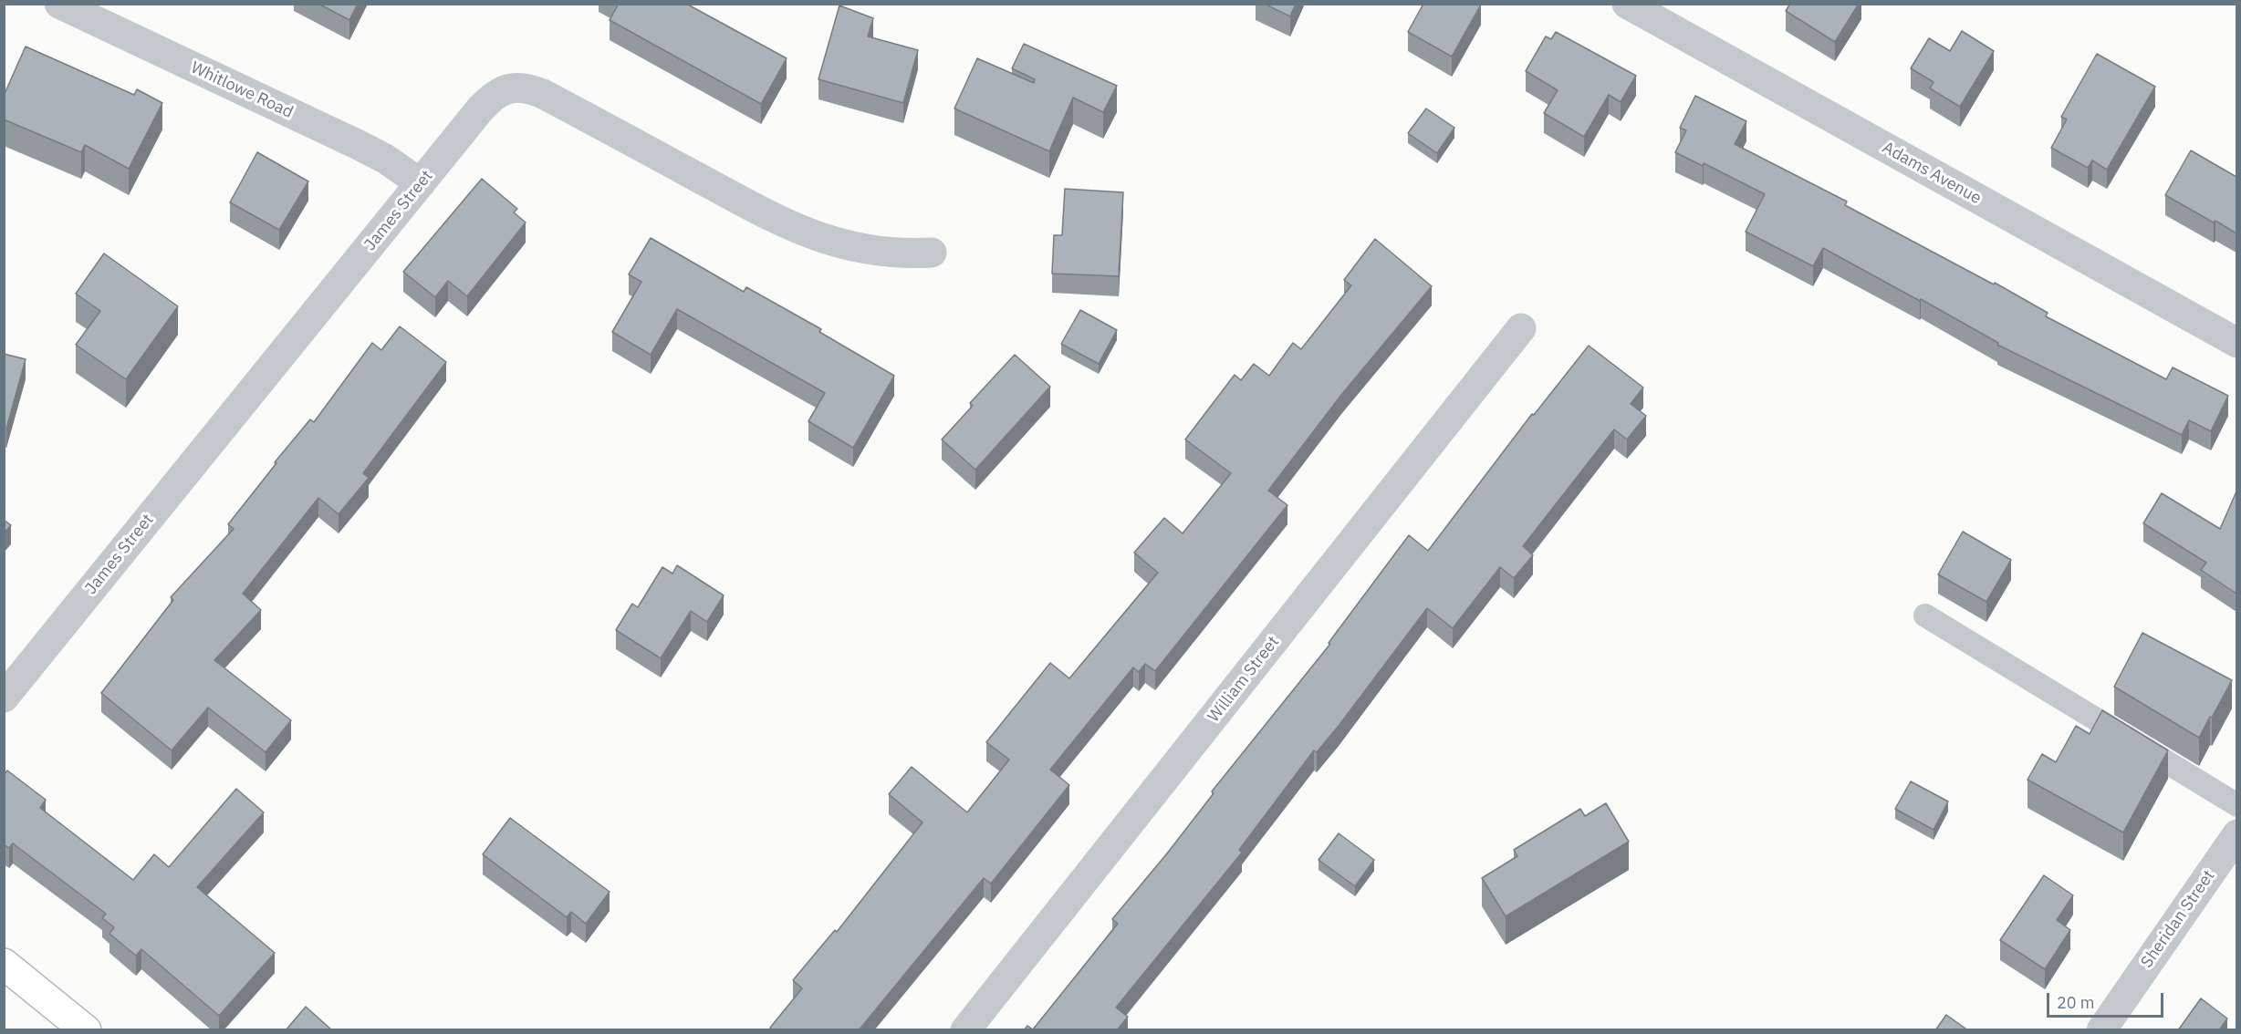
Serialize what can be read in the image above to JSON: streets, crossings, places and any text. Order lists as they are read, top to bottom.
{
  "streets": {
    "street": [
      "Whitlowe Road",
      "Adams Avenue",
      "James Street",
      "William Street",
      "Sheridan Street"
    ]
  },
  "crossings": [
    ["Whitlowe Road", "James Street"]
  ],
  "scale_bar": "20 m"
}
